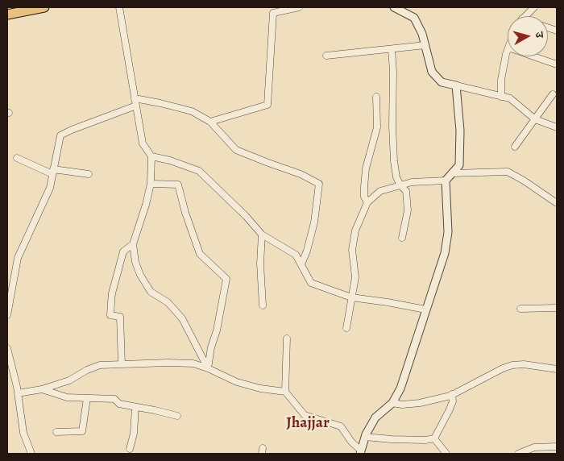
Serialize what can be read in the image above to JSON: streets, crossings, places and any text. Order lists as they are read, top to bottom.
{
  "districts": ["Jhajjar"],
  "north": "right"
}
